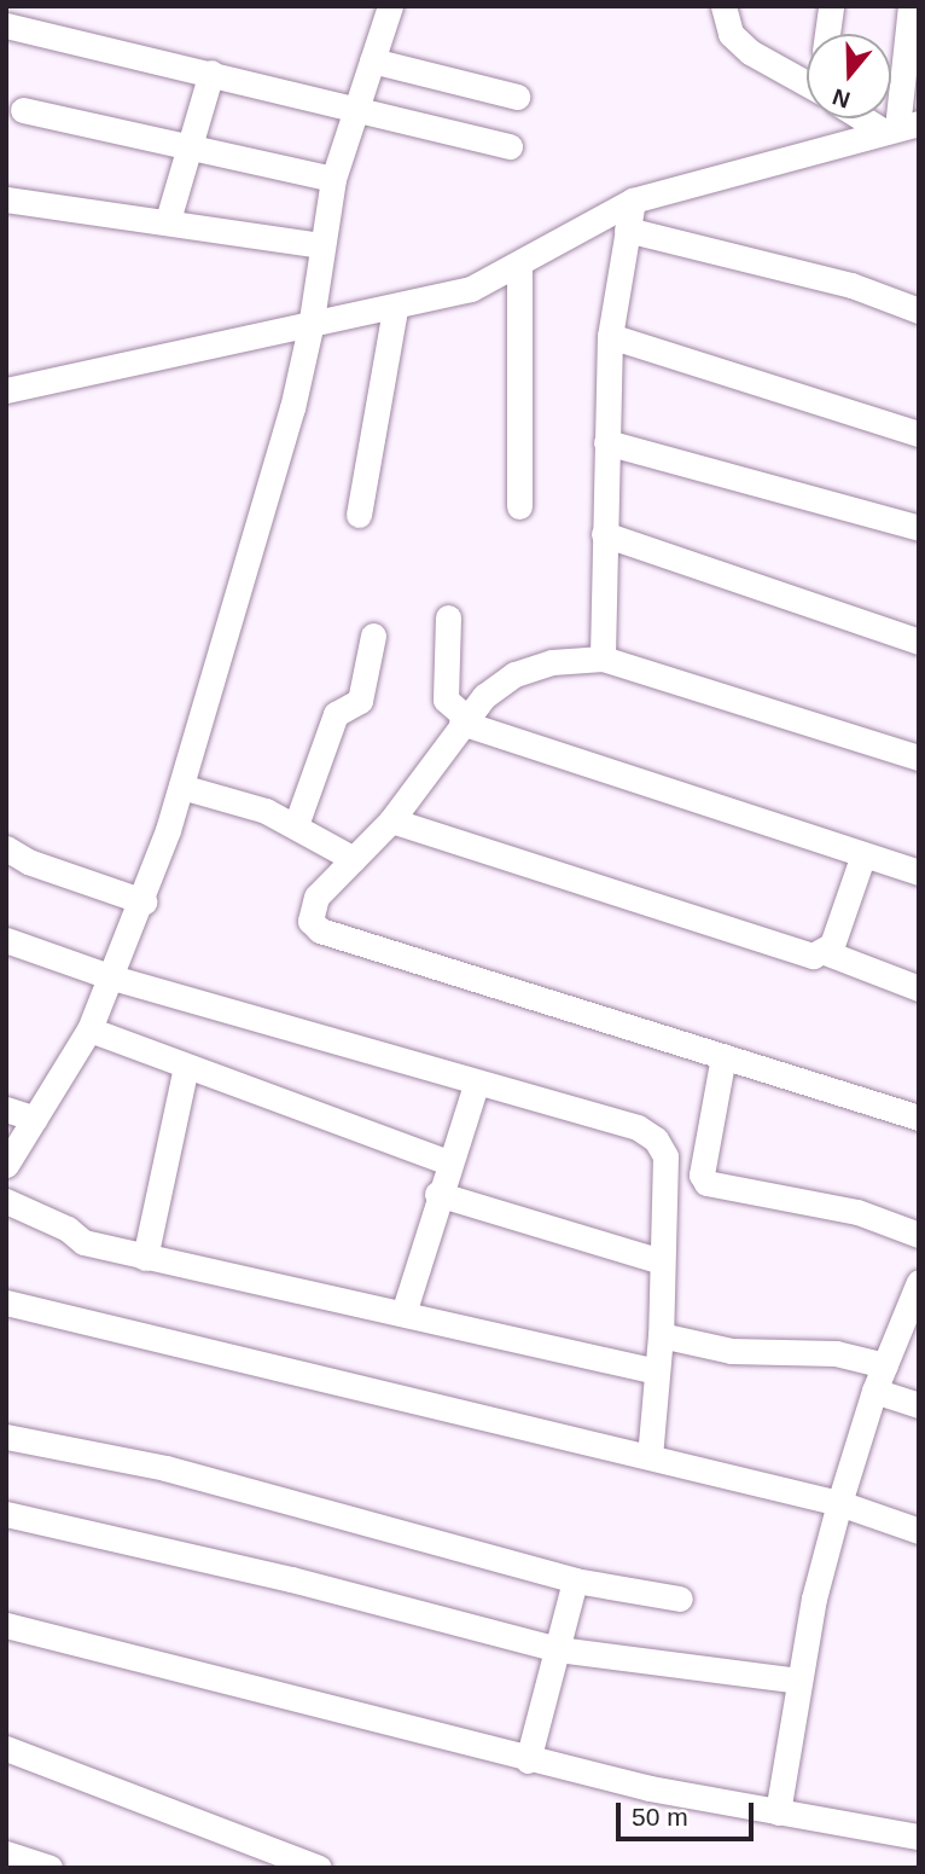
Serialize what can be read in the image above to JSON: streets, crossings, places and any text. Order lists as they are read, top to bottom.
{
  "scale_bar": "50 m",
  "north": "bottom"
}
